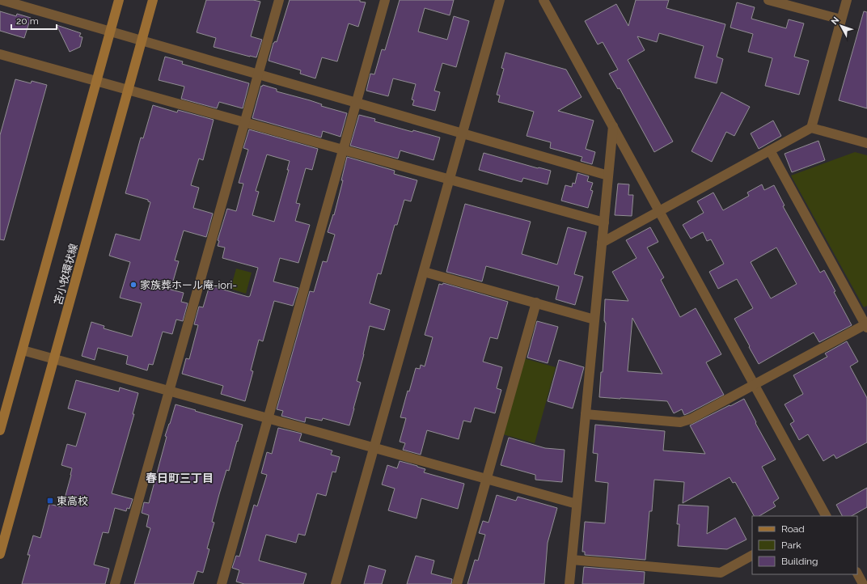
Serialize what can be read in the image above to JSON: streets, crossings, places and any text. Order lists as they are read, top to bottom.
{
  "streets": {
    "main road": ["苫小牧環状線"]
  },
  "districts": ["春日町三丁目"],
  "places": {
    "other": ["家族葬ホール庵-iori-"],
    "transit": ["東高校"]
  },
  "legend": ["Road", "Park", "Building"],
  "scale_bar": "20 m",
  "north": "top left"
}
